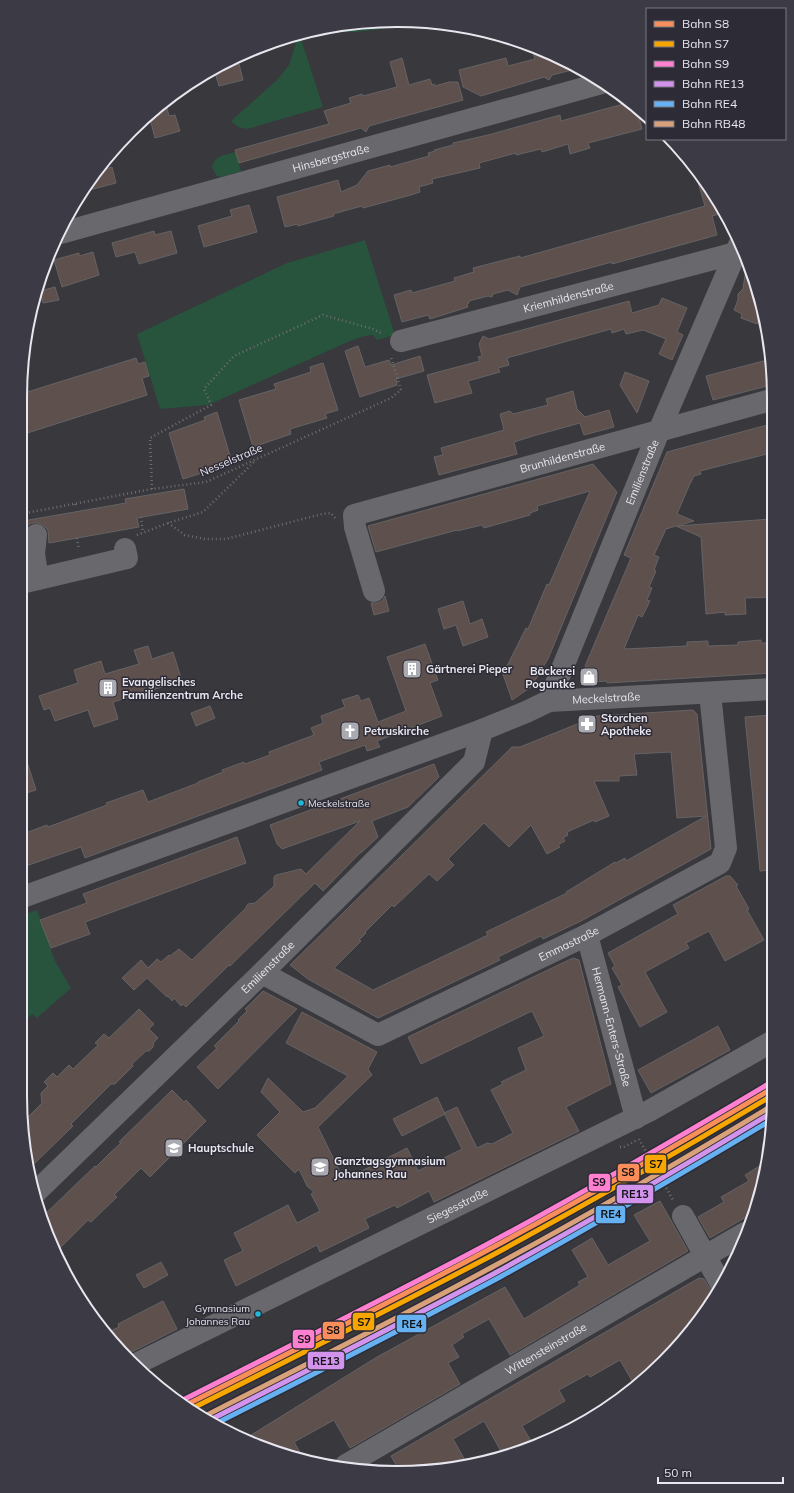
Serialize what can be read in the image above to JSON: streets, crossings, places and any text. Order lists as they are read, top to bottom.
{
  "streets": {
    "street": [
      "Hinsbergstraße",
      "Kriemhildenstraße",
      "Brunhildenstraße",
      "Emilienstraße",
      "Meckelstraße",
      "Emmastraße",
      "Hermann-Enters-Straße",
      "Siegesstraße",
      "Wittensteinstraße"
    ],
    "path": ["Nesselstraße"]
  },
  "crossings": [
    ["Kriemhildenstraße", "Nesselstraße"],
    ["Kriemhildenstraße", "Emilienstraße"],
    ["Brunhildenstraße", "Emilienstraße"],
    ["Emilienstraße", "Meckelstraße"],
    ["Emilienstraße", "Emmastraße"],
    ["Meckelstraße", "Emmastraße"],
    ["Emmastraße", "Hermann-Enters-Straße"],
    ["Hermann-Enters-Straße", "Siegesstraße"]
  ],
  "places": {
    "building": ["Gärtnerei Pieper", "Evangelisches Familienzentrum Arche"],
    "shop": ["Bäckerei Poguntke"],
    "pharmacy": ["Storchen Apotheke"],
    "church": ["Petruskirche"],
    "other": ["Meckelstraße", "Gymnasium Johannes Rau"],
    "school or university": ["Hauptschule", "Ganztagsgymnasium Johannes Rau"]
  },
  "lines": [
    "rail line S9",
    "rail line S8",
    "rail line S7",
    "rail line RB48",
    "rail line RE13",
    "rail line RE4"
  ],
  "legend": [
    "Bahn S8",
    "Bahn S7",
    "Bahn S9",
    "Bahn RE13",
    "Bahn RE4",
    "Bahn RB48"
  ],
  "scale_bar": "50 m"
}
